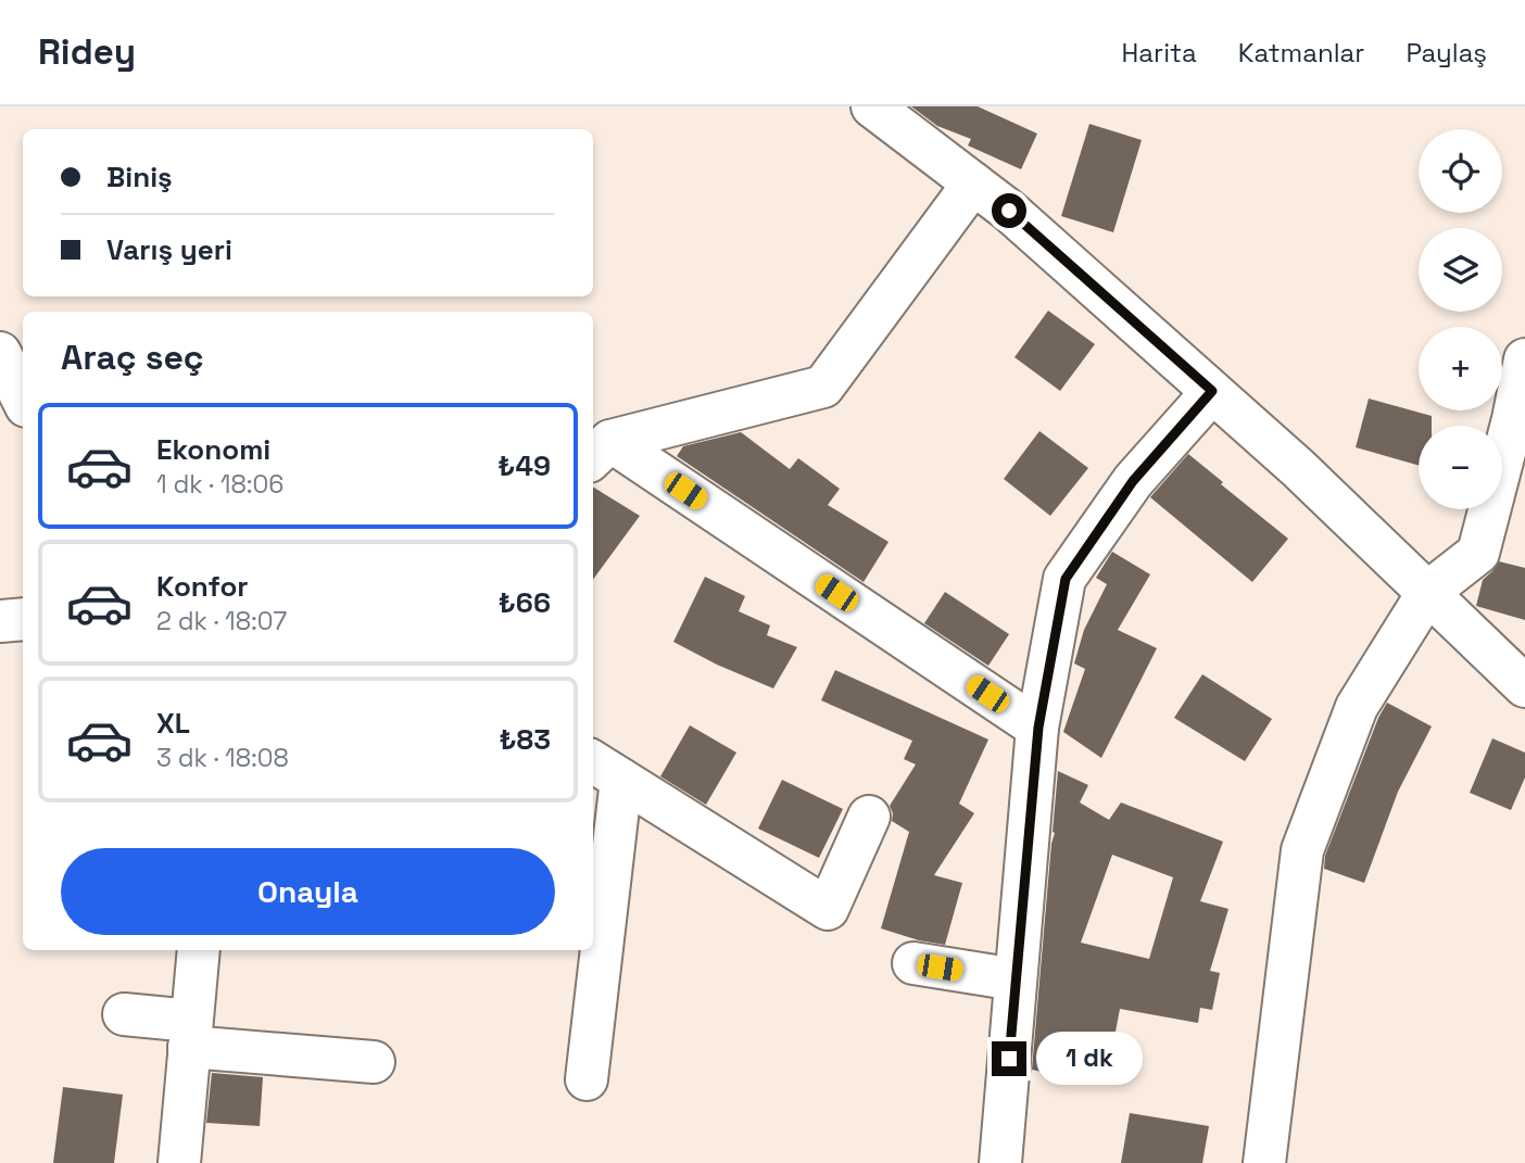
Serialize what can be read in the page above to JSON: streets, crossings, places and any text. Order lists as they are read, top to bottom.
{
  "page": {
    "header": "Ridey",
    "nav": ["Harita", "Katmanlar", "Paylaş"],
    "map_buttons": ["+", "−"],
    "banner": ["Biniş", "Varış yeri"],
    "heading": "Araç seç",
    "list": [
      {
        "name": "Ekonomi",
        "note": "1 dk · 18:06",
        "value": "₺49"
      },
      {
        "name": "Konfor",
        "note": "2 dk · 18:07",
        "value": "₺66"
      },
      {
        "name": "XL",
        "note": "3 dk · 18:08",
        "value": "₺83"
      }
    ],
    "buttons": "Onayla",
    "bubble": "1 dk"
  }
}
